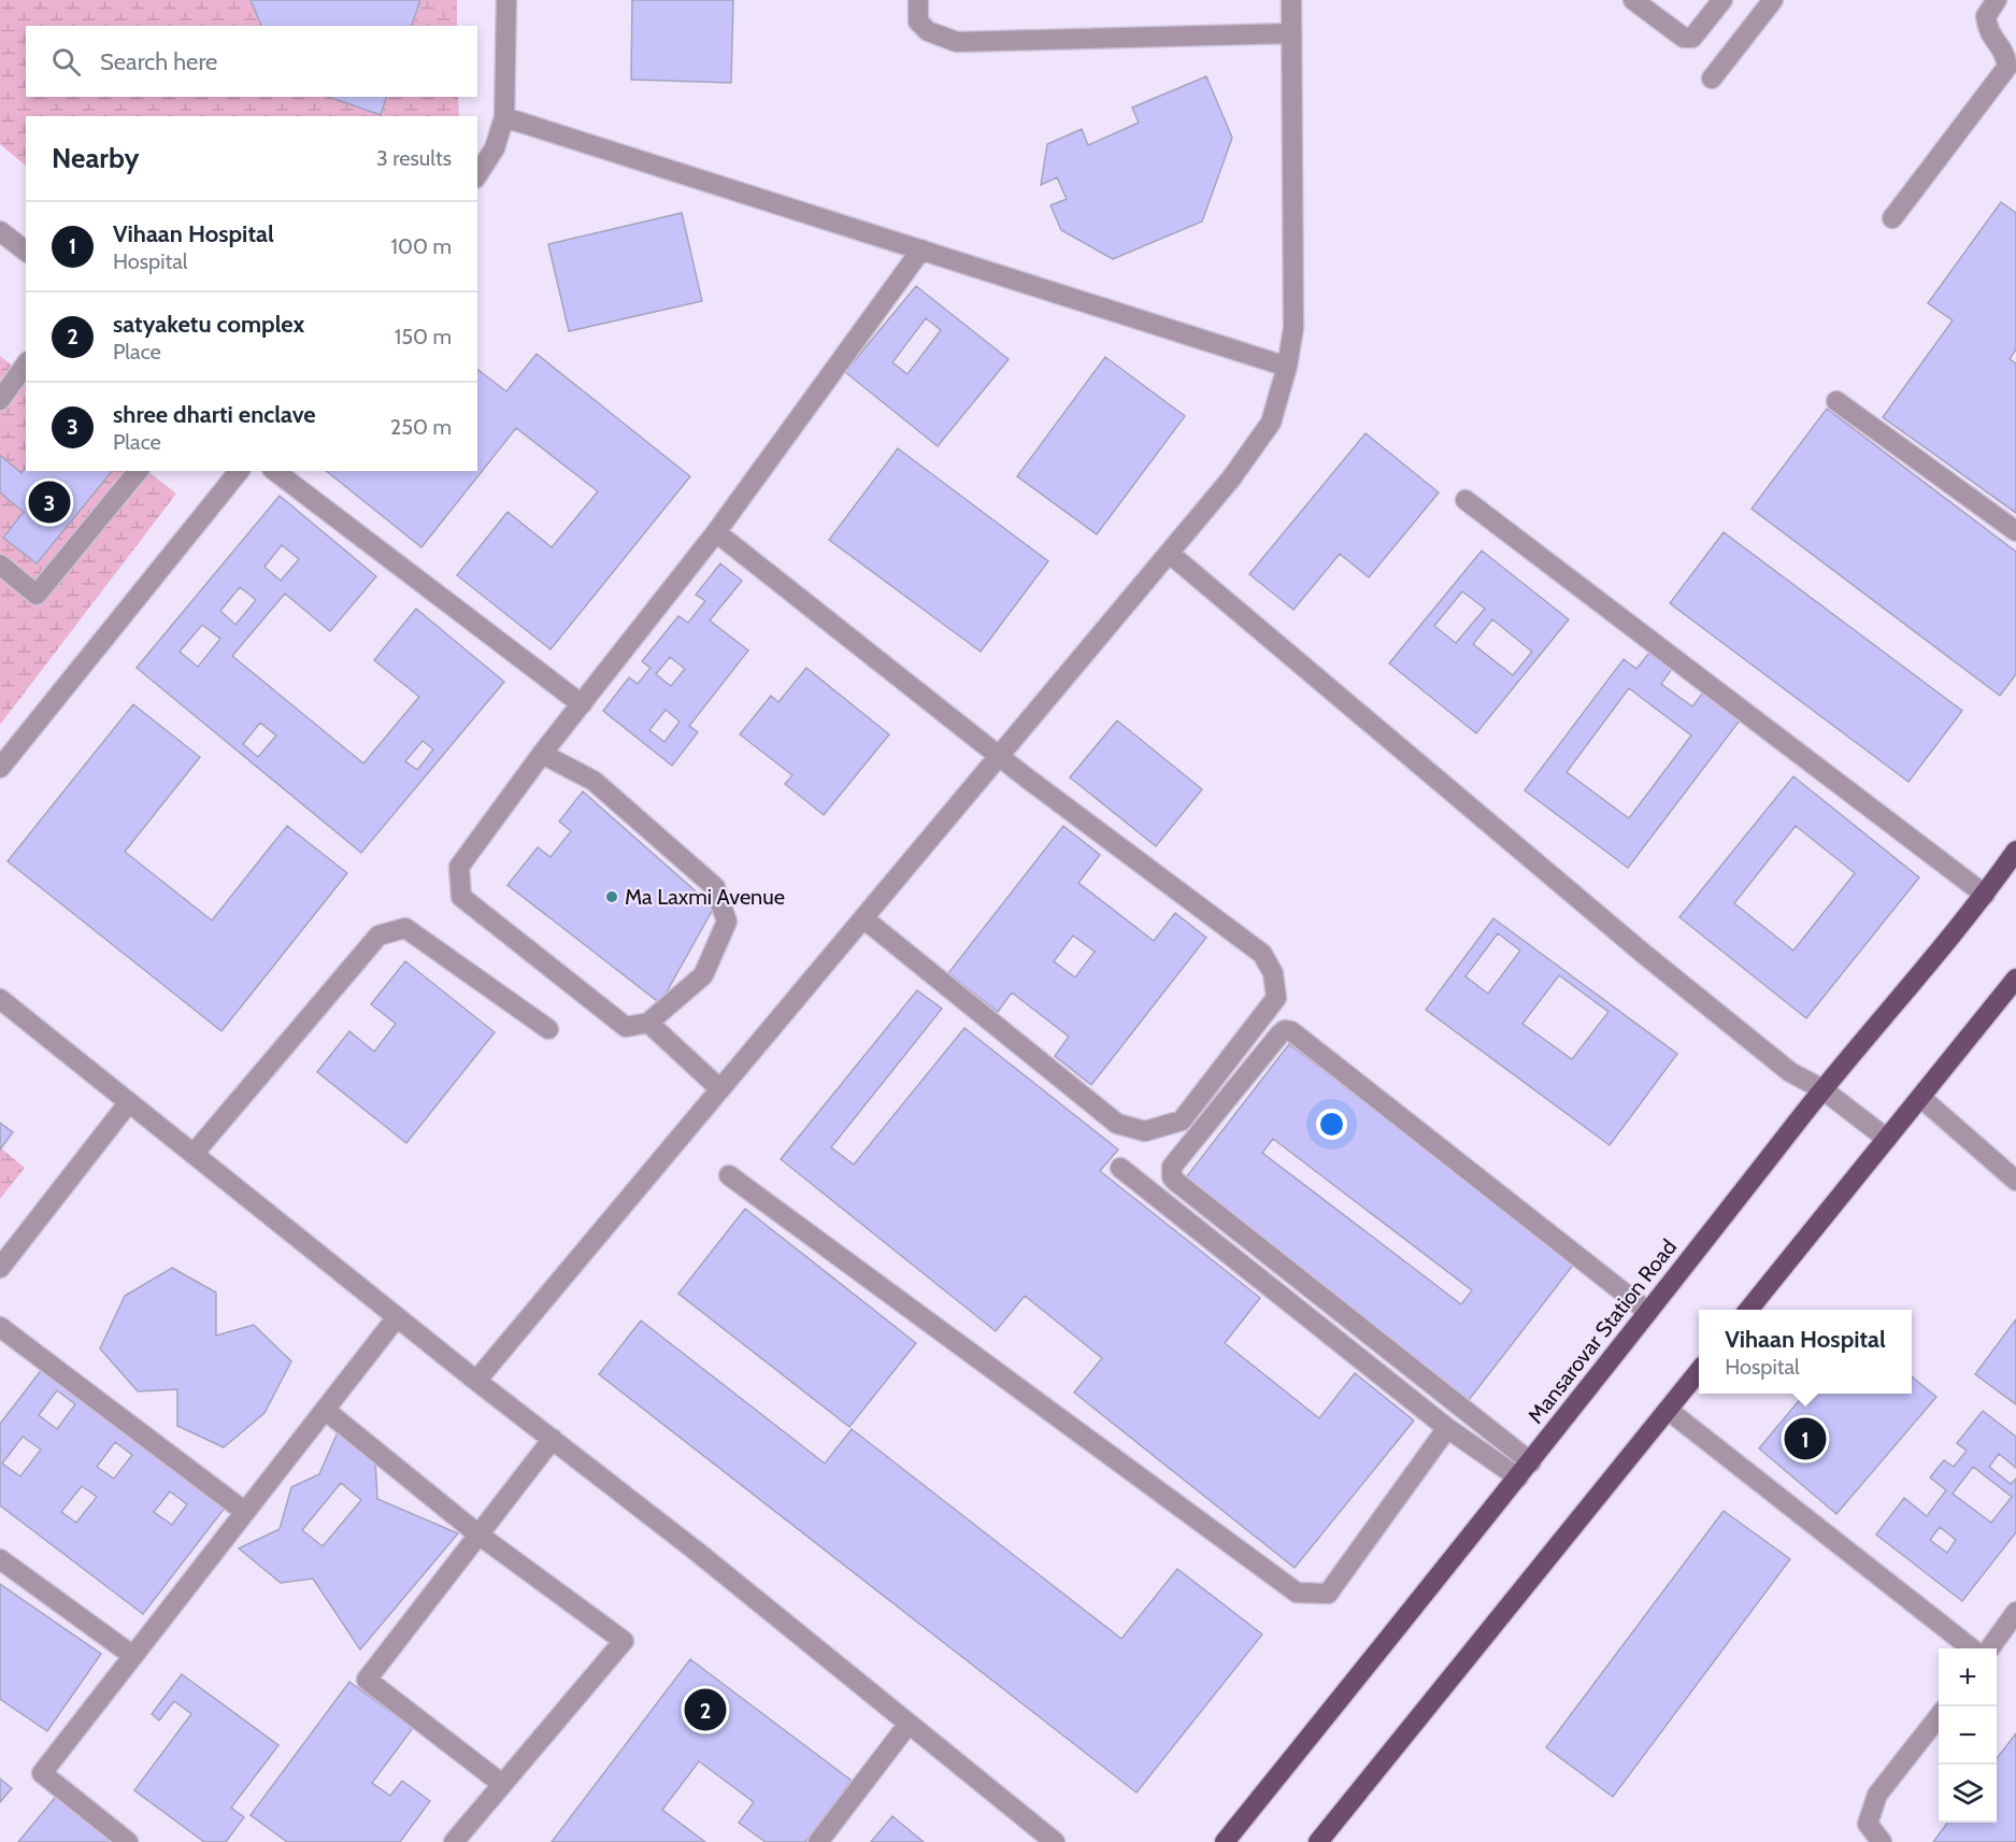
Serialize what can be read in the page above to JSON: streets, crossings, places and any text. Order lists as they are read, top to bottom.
{
  "streets": {
    "main road": ["Mansarovar Station Road"]
  },
  "places": ["Ma Laxmi Avenue"],
  "page": {
    "search": "Search here",
    "heading": ["Nearby", "3 results"],
    "list": [
      {
        "mark": "1",
        "name": "Vihaan Hospital",
        "note": "Hospital",
        "value": "100 m"
      },
      {
        "mark": "2",
        "name": "satyaketu complex",
        "note": "Place",
        "value": "150 m"
      },
      {
        "mark": "3",
        "name": "shree dharti enclave",
        "note": "Place",
        "value": "250 m"
      }
    ],
    "pins": ["3", "1", "2"],
    "popup": ["Vihaan Hospital", "Hospital"],
    "map_buttons": ["+", "−"]
  }
}
